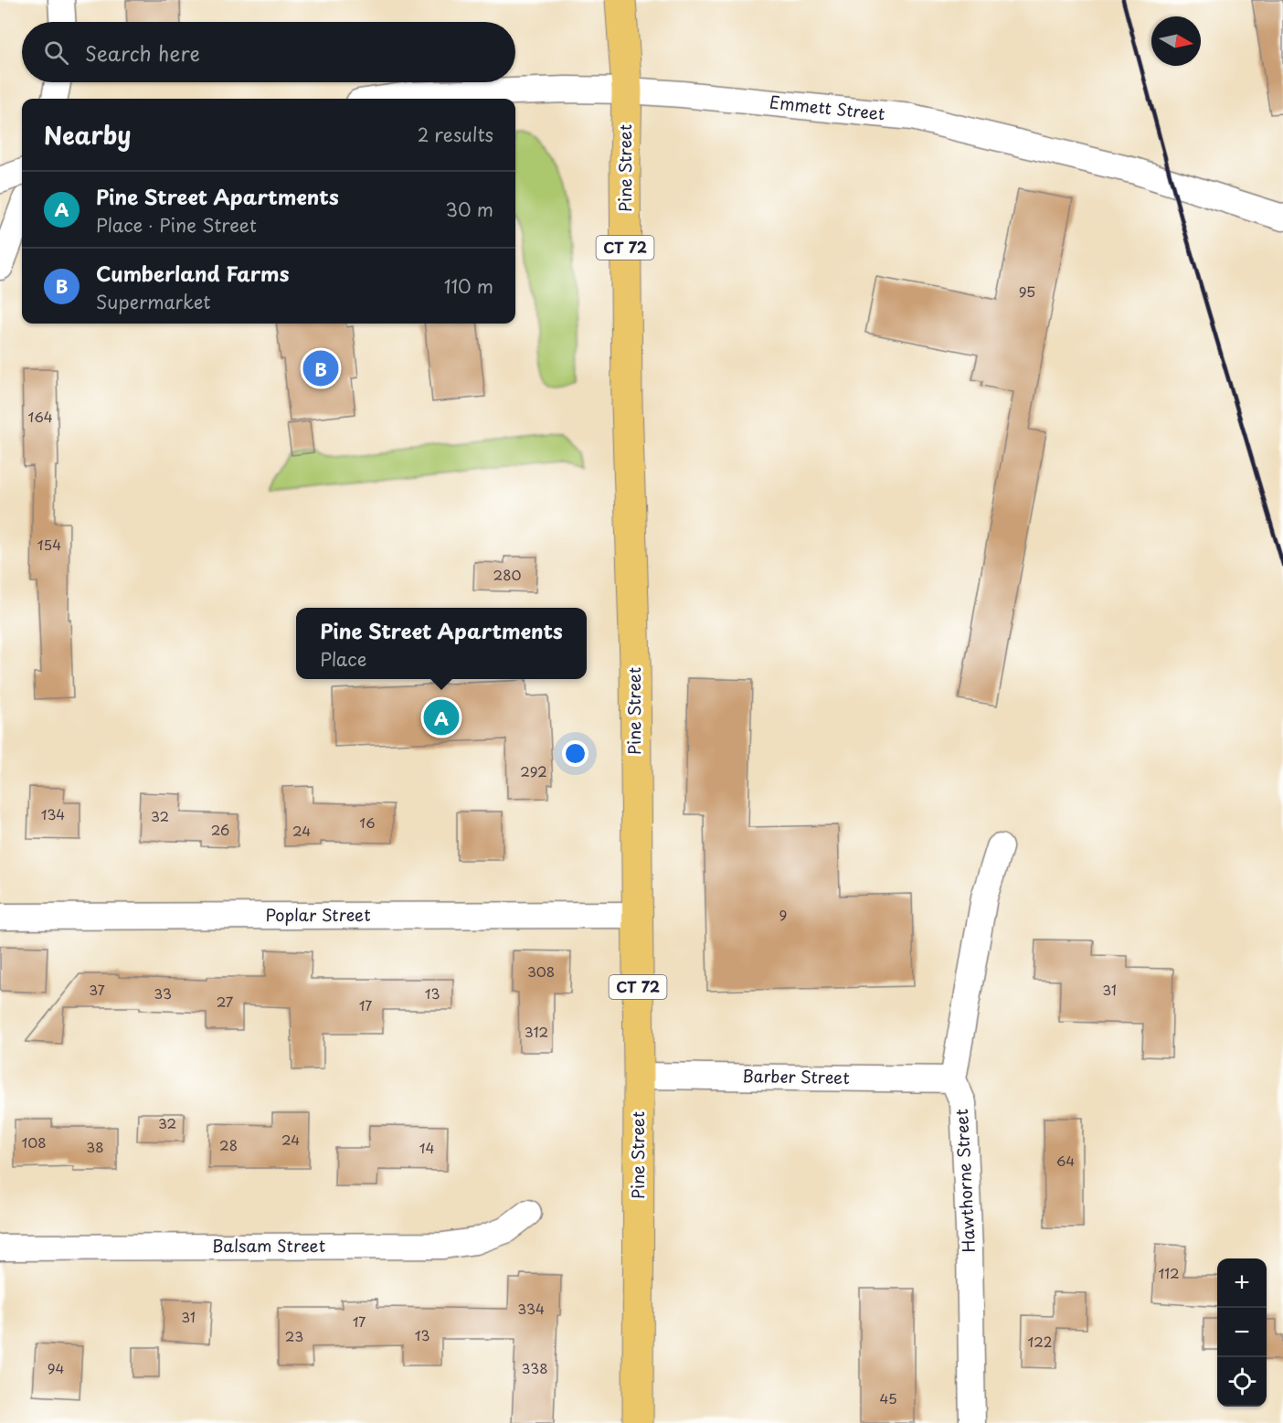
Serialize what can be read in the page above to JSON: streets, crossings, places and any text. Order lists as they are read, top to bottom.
{
  "streets": {
    "highway": ["Pine Street", "CT 72"],
    "street": [
      "Emmett Street",
      "Poplar Street",
      "Barber Street",
      "Hawthorne Street",
      "Balsam Street"
    ]
  },
  "crossings": [
    ["Emmett Street", "Pine Street"],
    ["Pine Street", "Poplar Street"],
    ["Pine Street", "Barber Street"],
    ["Barber Street", "Hawthorne Street"]
  ],
  "house_numbers": [
    "95",
    "164",
    "154",
    "280",
    "292",
    "134",
    "32",
    "16",
    "26",
    "24",
    "9",
    "308",
    "37",
    "31",
    "33",
    "13",
    "27",
    "17",
    "312",
    "32",
    "24",
    "108",
    "28",
    "38",
    "14",
    "64",
    "112",
    "334",
    "31",
    "17",
    "13",
    "23",
    "122",
    "94",
    "338",
    "45"
  ],
  "north": "right",
  "page": {
    "search": "Search here",
    "heading": ["Nearby", "2 results"],
    "list": [
      {
        "mark": "A",
        "name": "Pine Street Apartments",
        "note": "Place · Pine Street",
        "value": "30 m"
      },
      {
        "mark": "B",
        "name": "Cumberland Farms",
        "note": "Supermarket",
        "value": "110 m"
      }
    ],
    "pins": ["B", "A"],
    "popup": ["Pine Street Apartments", "Place"],
    "map_buttons": ["+", "−"]
  }
}
